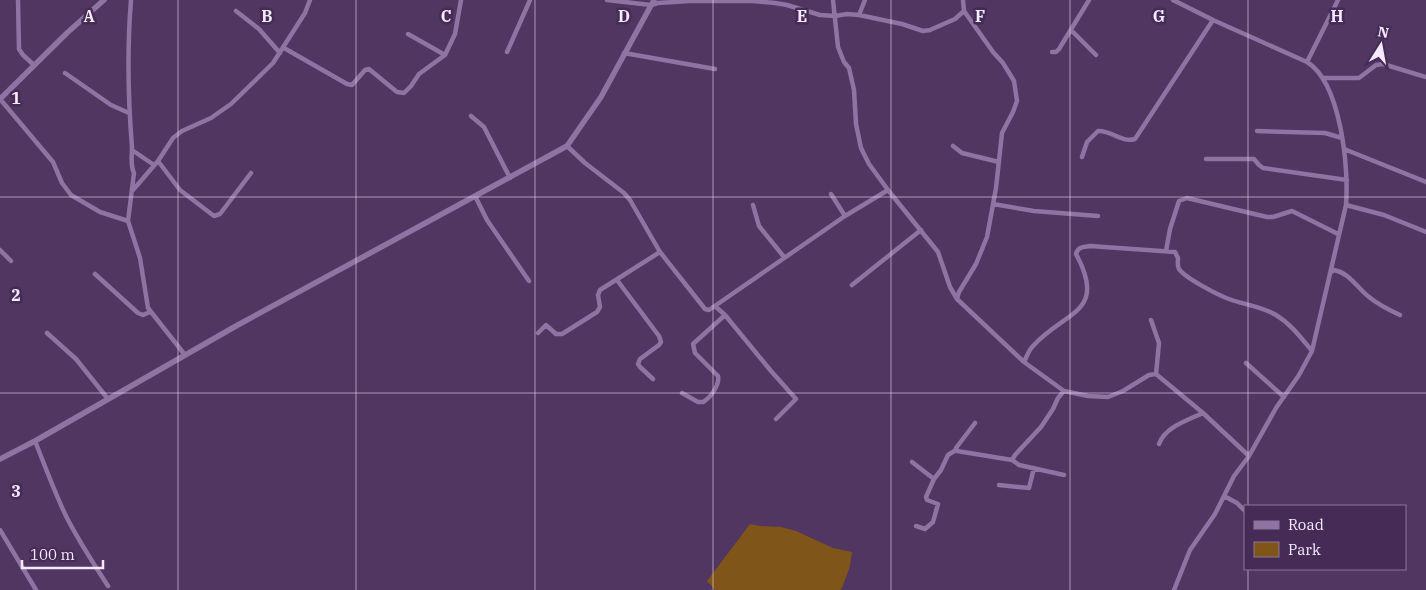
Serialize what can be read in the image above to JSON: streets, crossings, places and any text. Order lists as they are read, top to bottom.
{
  "legend": ["Road", "Park"],
  "scale_bar": "100 m",
  "north": "top",
  "grid": {
    "columns": [
      "A",
      "B",
      "C",
      "D",
      "E",
      "F",
      "G",
      "H"
    ],
    "rows": ["1", "2", "3"]
  }
}
